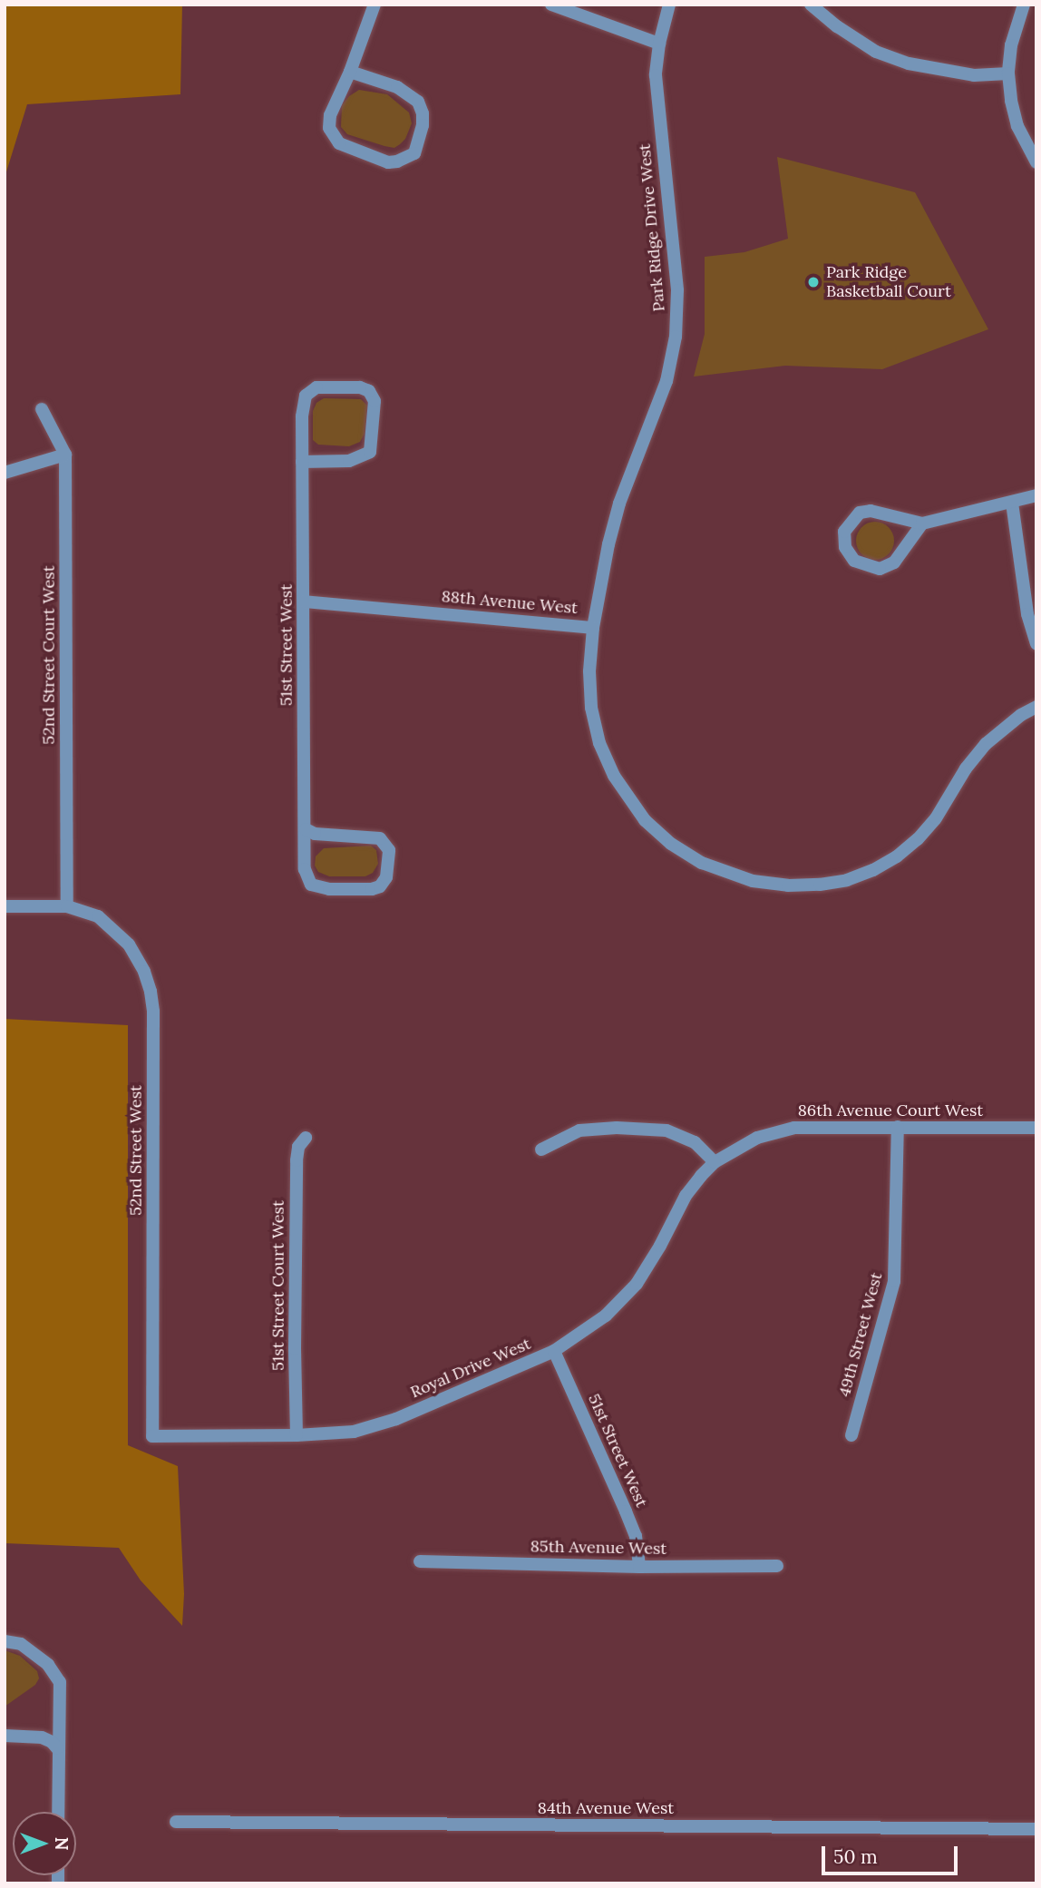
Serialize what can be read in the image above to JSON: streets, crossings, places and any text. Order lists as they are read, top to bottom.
{
  "streets": {
    "street": [
      "Park Ridge Drive West",
      "88th Avenue West",
      "51st Street West",
      "52nd Street Court West",
      "86th Avenue Court West",
      "52nd Street West",
      "51st Street Court West",
      "49th Street West",
      "Royal Drive West",
      "85th Avenue West",
      "84th Avenue West"
    ]
  },
  "crossings": [
    ["Park Ridge Drive West", "88th Avenue West"],
    ["88th Avenue West", "51st Street West"],
    ["51st Street West", "Royal Drive West"],
    ["51st Street West", "85th Avenue West"],
    ["52nd Street Court West", "52nd Street West"],
    ["86th Avenue Court West", "49th Street West"],
    ["86th Avenue Court West", "Royal Drive West"],
    ["52nd Street West", "Royal Drive West"],
    ["51st Street Court West", "Royal Drive West"]
  ],
  "places": ["Park Ridge Basketball Court"],
  "scale_bar": "50 m",
  "north": "right"
}
